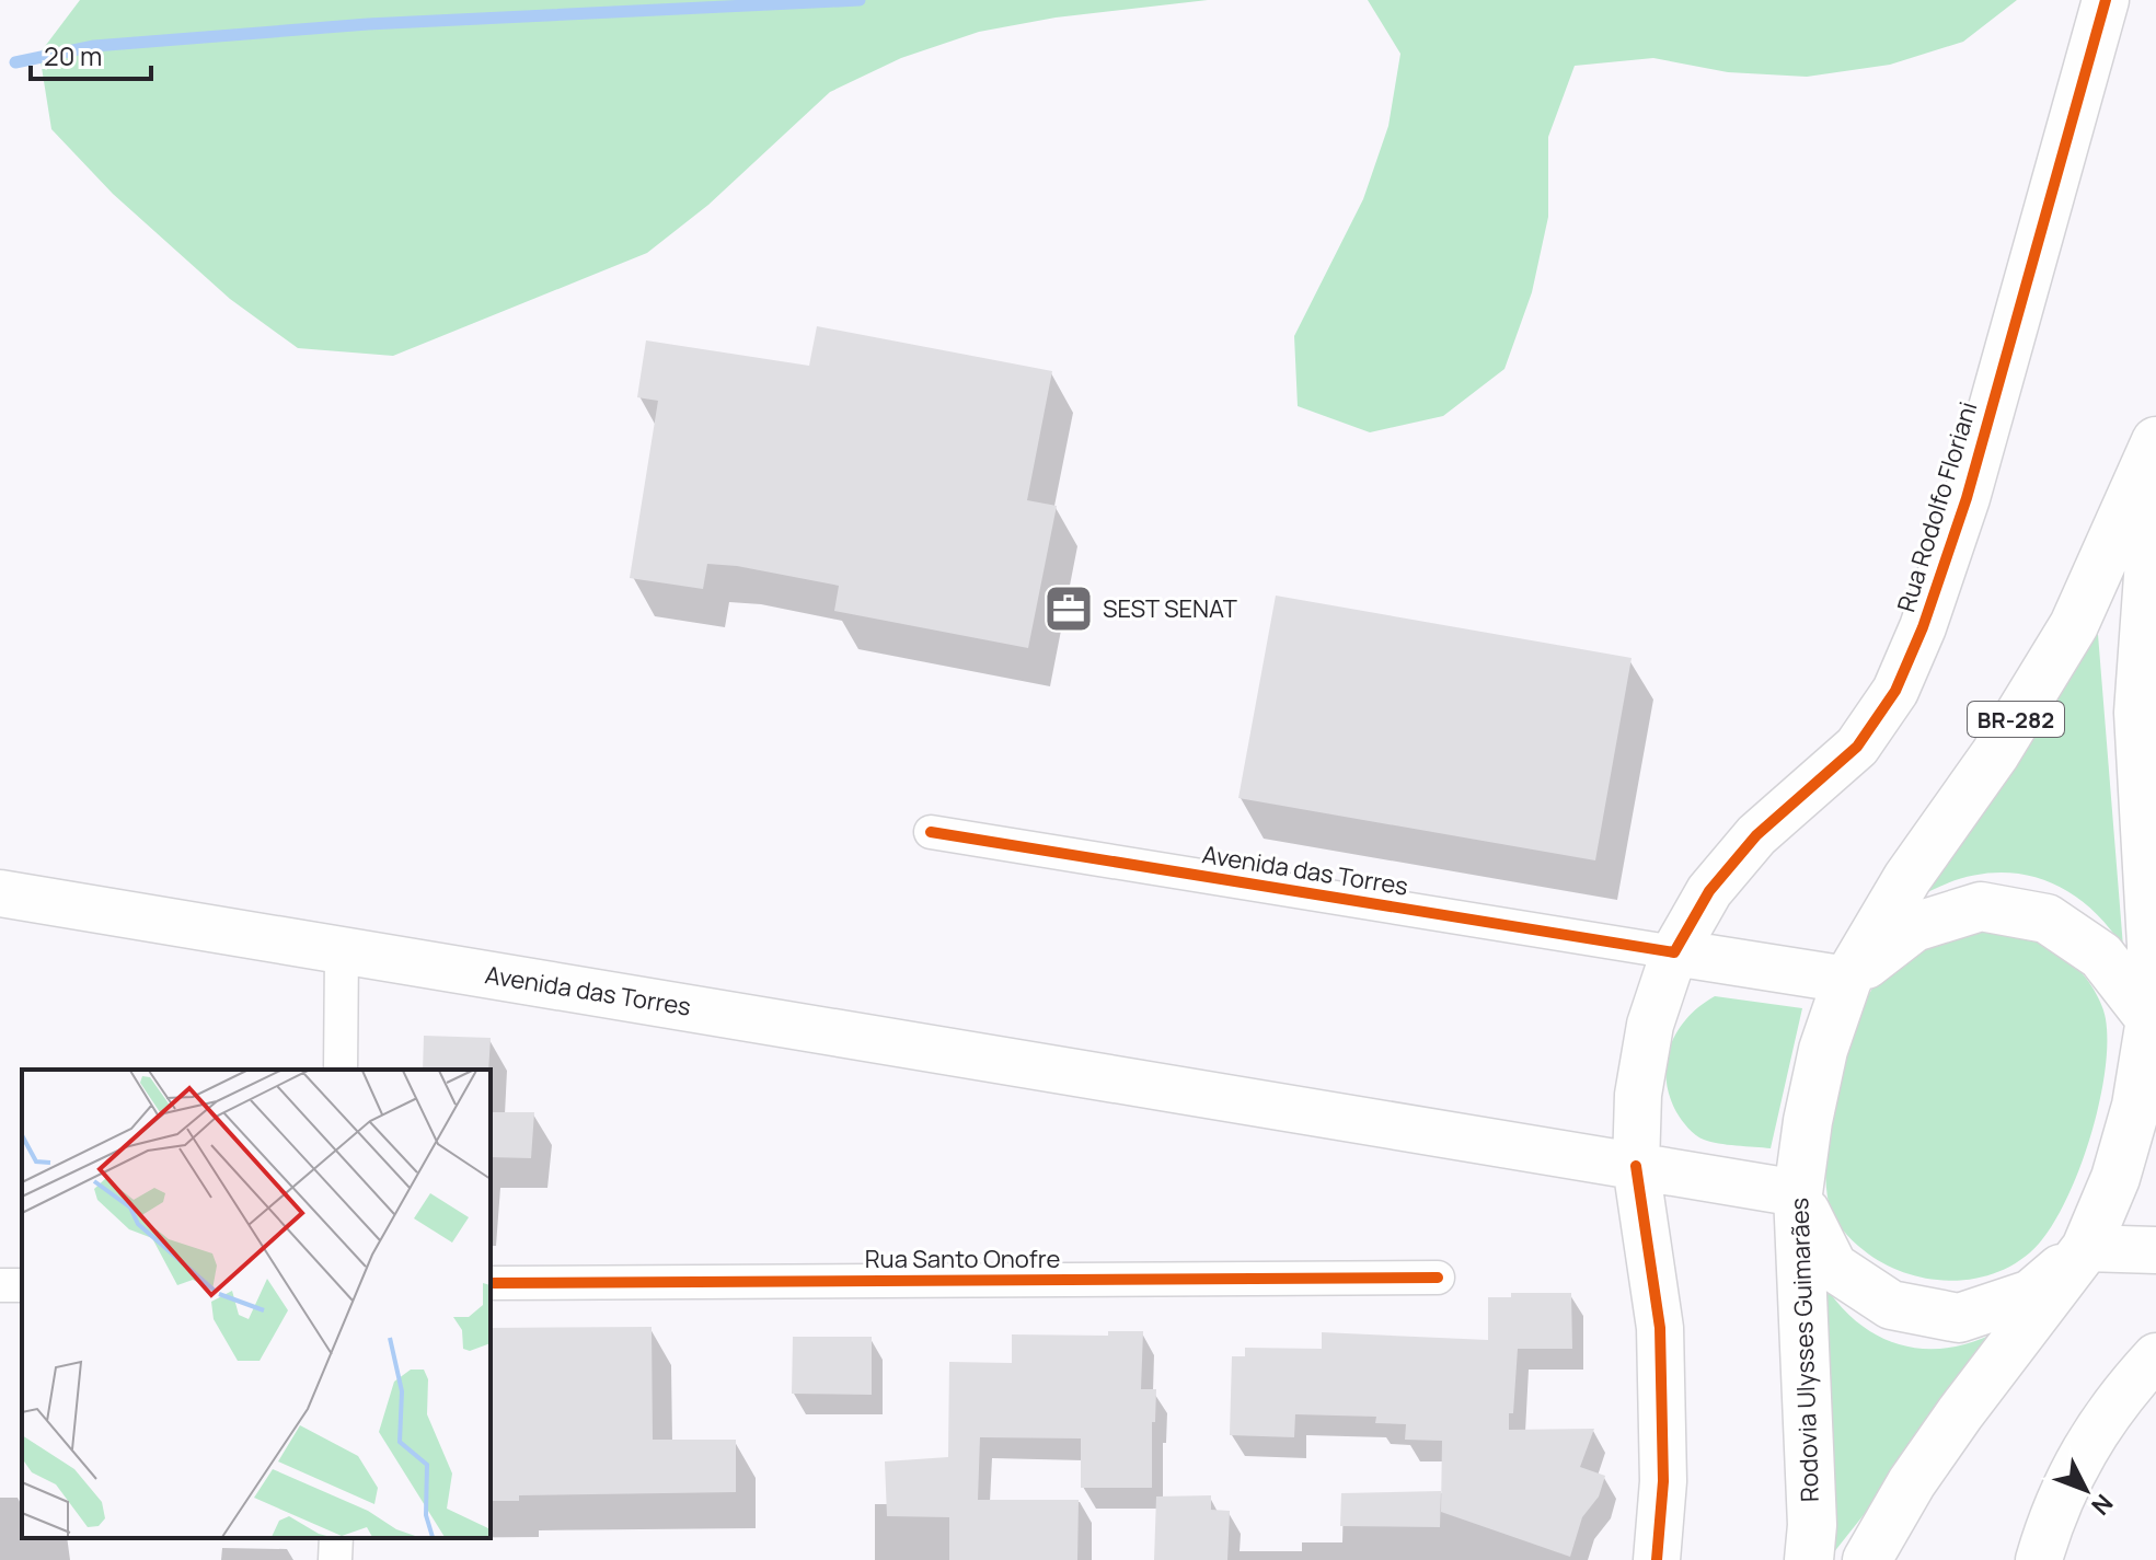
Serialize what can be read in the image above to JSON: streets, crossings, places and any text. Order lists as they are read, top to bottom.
{
  "streets": {
    "highway": ["BR-282", "Rodovia Ulysses Guimarães"],
    "main road": ["Rua Rodolfo Floriani", "Avenida das Torres"],
    "street": ["Rua Santo Onofre"]
  },
  "crossings": [
    ["Rua Rodolfo Floriani", "Avenida das Torres"],
    ["Avenida das Torres", "Rodovia Ulysses Guimarães"]
  ],
  "places": {
    "office": ["SEST SENAT"]
  },
  "scale_bar": "20 m",
  "north": "bottom right"
}
